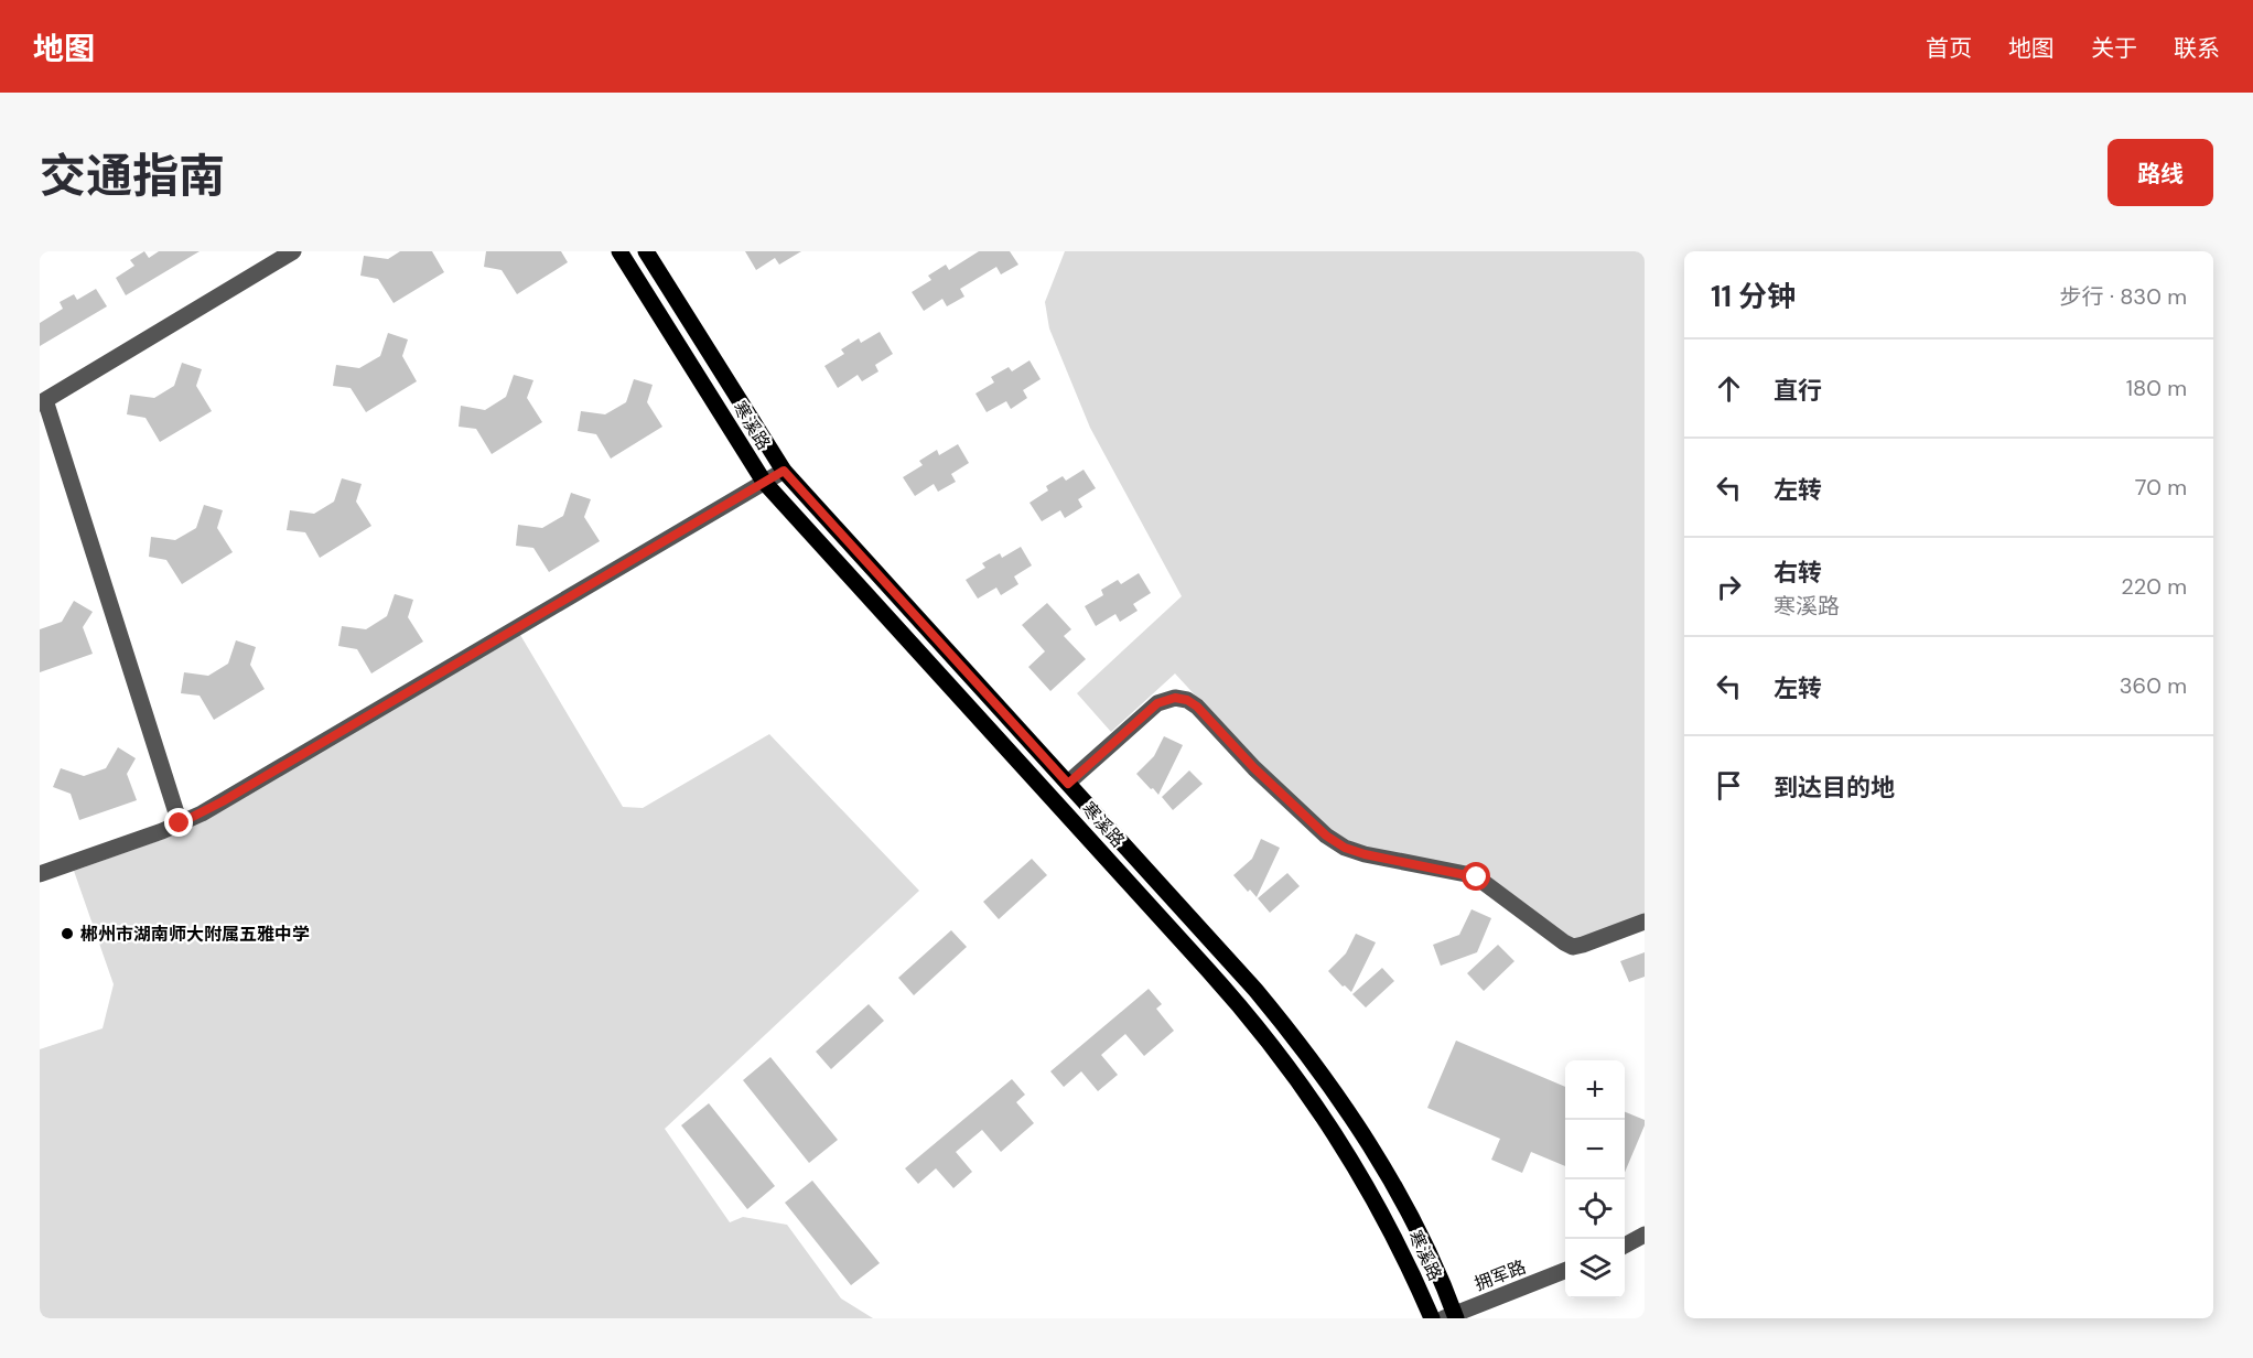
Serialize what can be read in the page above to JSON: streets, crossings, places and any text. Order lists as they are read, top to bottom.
{
  "streets": {
    "main road": ["寒溪路"],
    "street": ["拥军路"]
  },
  "crossings": [
    ["寒溪路", "拥军路"]
  ],
  "places": ["郴州市湖南师大附属五雅中学"],
  "page": {
    "header": "地图",
    "nav": [
      "首页",
      "地图",
      "关于",
      "联系"
    ],
    "title": "交通指南",
    "buttons": "路线",
    "heading": ["11 分钟", "步行 · 830 m"],
    "list": [
      ["直行", "180 m"],
      ["左转", "70 m"],
      ["右转", "寒溪路", "220 m"],
      ["左转", "360 m"],
      "到达目的地"
    ],
    "map_buttons": ["+", "−"]
  }
}
